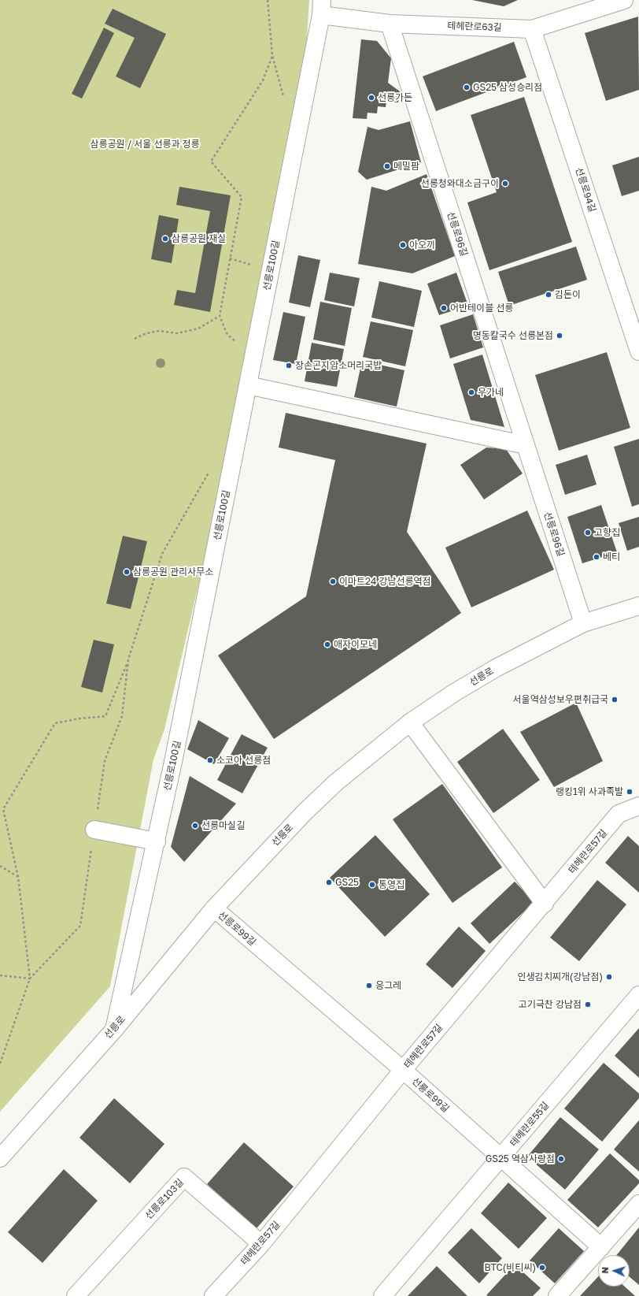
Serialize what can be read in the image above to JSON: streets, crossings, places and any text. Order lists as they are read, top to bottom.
{
  "streets": {
    "street": [
      "테헤란로63길",
      "선릉로94길",
      "선릉로96길",
      "선릉로100길",
      "선릉로",
      "테헤란로57길",
      "선릉로99길",
      "테헤란로55길",
      "선릉로103길"
    ]
  },
  "crossings": [
    ["테헤란로63길", "선릉로94길"],
    ["테헤란로63길", "선릉로96길"],
    ["테헤란로63길", "선릉로100길"],
    ["선릉로96길", "선릉로"],
    ["선릉로100길", "선릉로"],
    ["선릉로", "선릉로99길"],
    ["테헤란로57길", "선릉로99길"],
    ["테헤란로57길", "선릉로103길"],
    ["선릉로99길", "테헤란로55길"]
  ],
  "parks": ["삼릉공원 / 서울 선릉과 정릉"],
  "places": [
    "GS25 삼성승리점",
    "선릉가든",
    "메밀팜",
    "선릉청와대소금구이",
    "삼릉공원 재실",
    "아오끼",
    "김돈이",
    "어반테이블 선릉",
    "명동칼국수 선릉본점",
    "장손곤지암소머리국밥",
    "우가네",
    "고향집",
    "베티",
    "삼릉공원 관리사무소",
    "이마트24 강남선릉역점",
    "애자이모네",
    "서울역삼성보우편취급국",
    "소코아 선릉점",
    "랭킹1위 사과족발",
    "선릉마실길",
    "GS25",
    "통영집",
    "인생김치찌개(강남점)",
    "응그레",
    "고기극찬 강남점",
    "GS25 역삼사랑점",
    "BTC(비티씨)"
  ],
  "north": "left"
}
